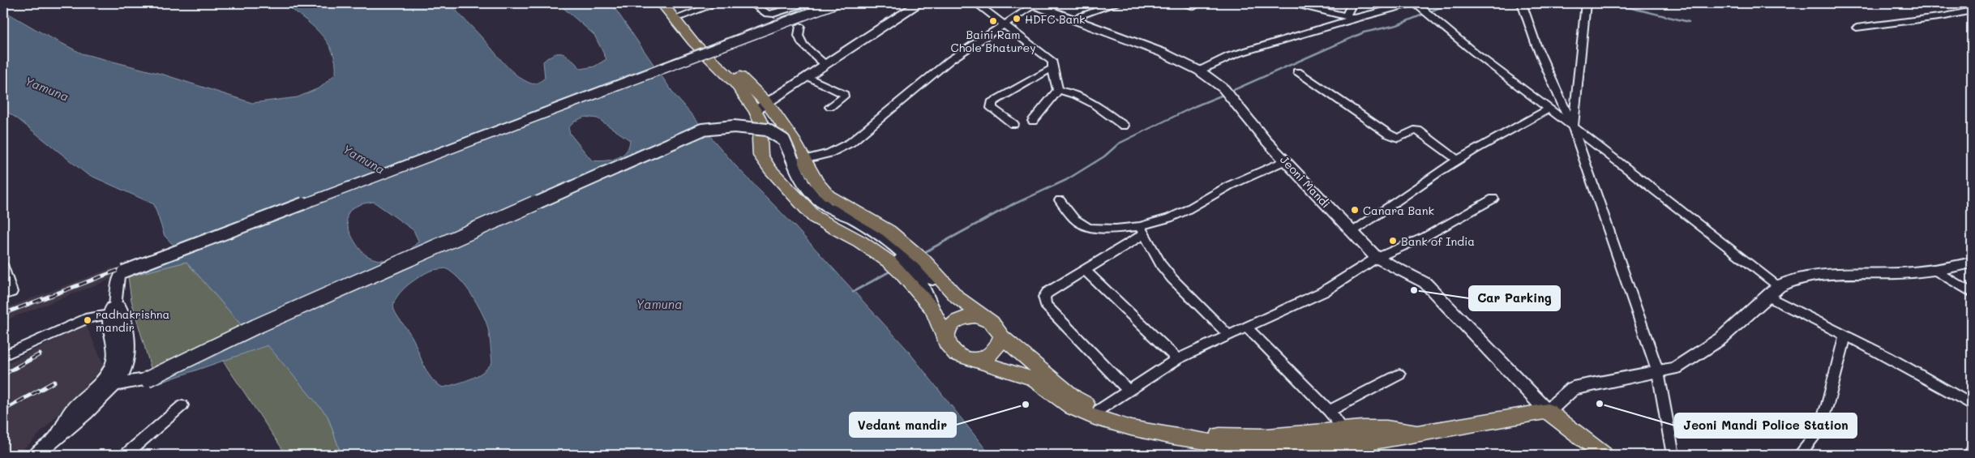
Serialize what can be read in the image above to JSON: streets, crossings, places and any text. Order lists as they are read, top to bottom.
{
  "streets": {
    "main road": ["Jeoni Mandi"]
  },
  "water": ["Yamuna"],
  "places": [
    "HDFC Bank",
    "Baini Ram Chole Bhaturey",
    "Canara Bank",
    "Bank of India",
    "Car Parking",
    "radhakrishna mandir",
    "Jeoni Mandi Police Station",
    "Vedant mandir"
  ]
}
